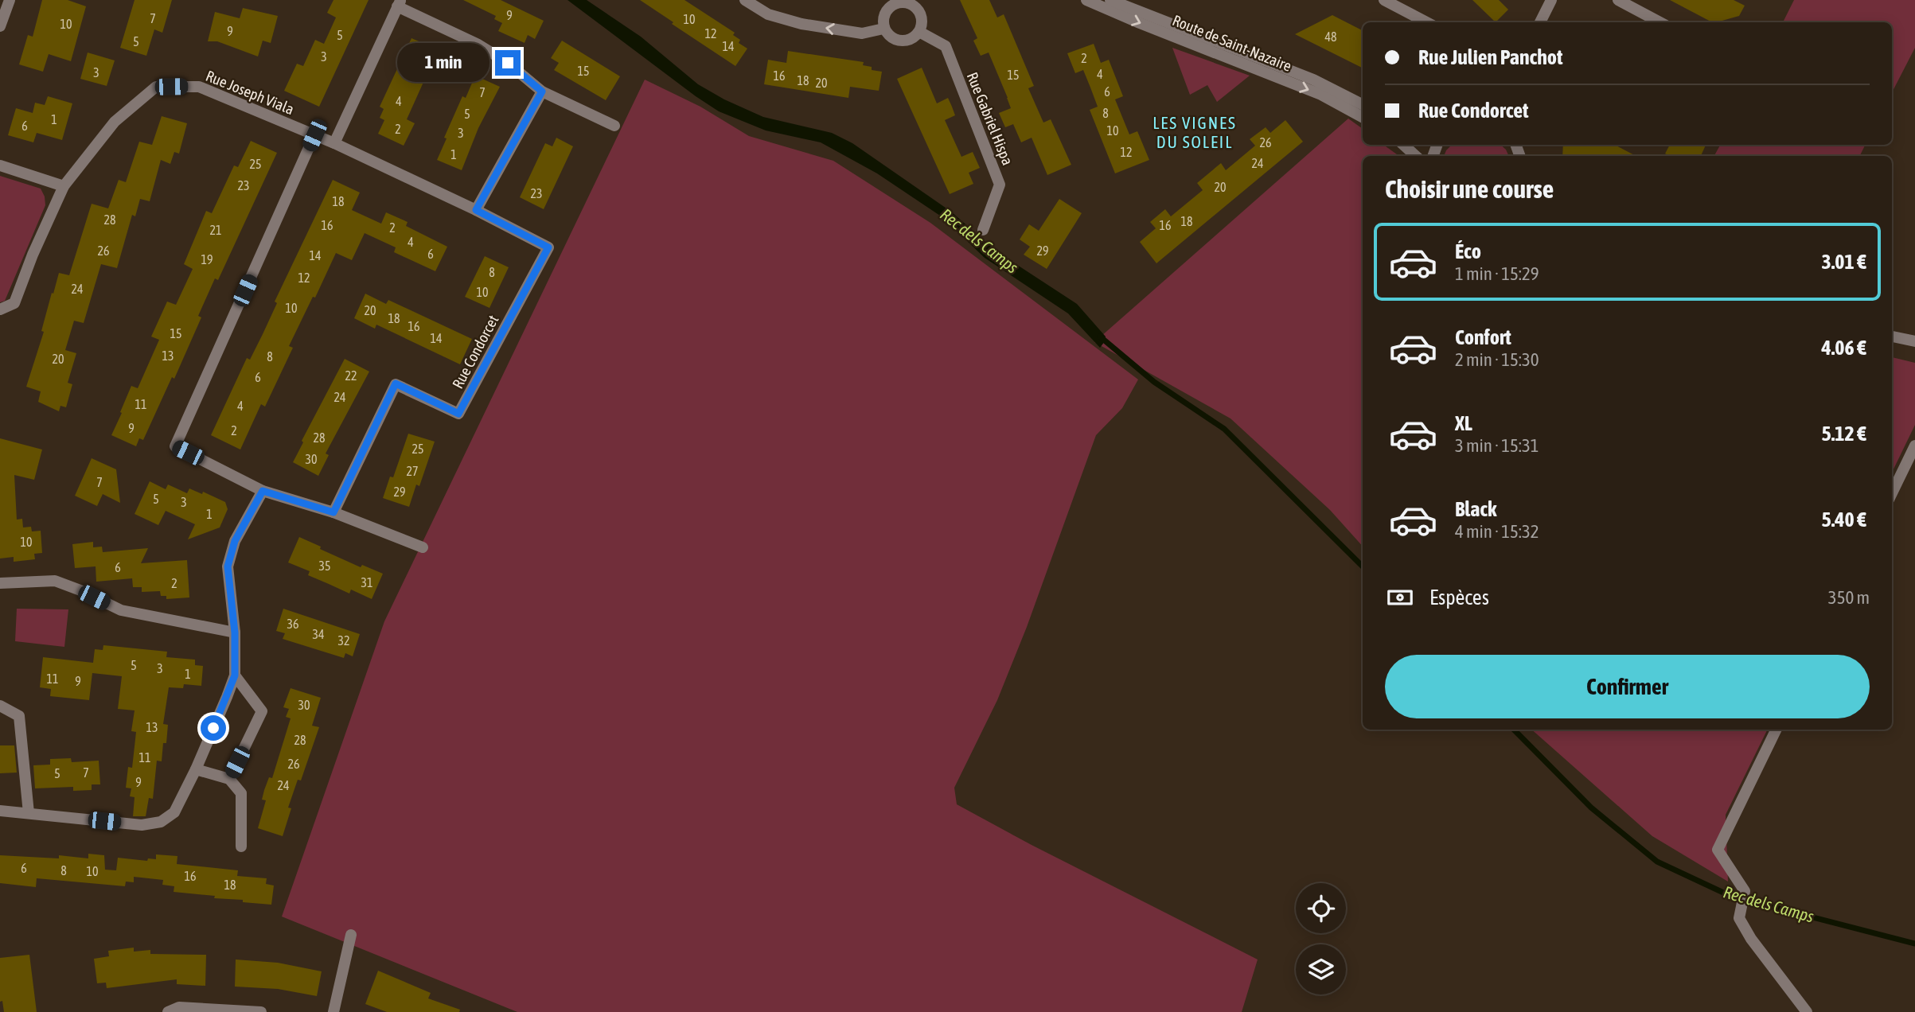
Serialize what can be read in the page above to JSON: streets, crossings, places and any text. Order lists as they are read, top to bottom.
{
  "streets": {
    "street": [
      "Route de Saint-Nazaire",
      "Rue Joseph Viala",
      "Rue Gabriel Hispa",
      "Rue Condorcet"
    ]
  },
  "crossings": [
    ["Rue Joseph Viala", "Rue Condorcet"]
  ],
  "districts": ["LES VIGNES DU SOLEIL"],
  "water": ["Rec dels Camps"],
  "house_numbers": [
    "9",
    "7",
    "10",
    "10",
    "9",
    "12",
    "5",
    "48",
    "5",
    "14",
    "3",
    "2",
    "15",
    "3",
    "4",
    "15",
    "16",
    "18",
    "20",
    "6",
    "7",
    "4",
    "8",
    "5",
    "1",
    "6",
    "2",
    "10",
    "3",
    "26",
    "12",
    "1",
    "24",
    "25",
    "23",
    "20",
    "23",
    "18",
    "28",
    "18",
    "16",
    "16",
    "2",
    "21",
    "4",
    "26",
    "29",
    "6",
    "14",
    "19",
    "8",
    "12",
    "24",
    "10",
    "10",
    "20",
    "18",
    "16",
    "15",
    "14",
    "13",
    "8",
    "20",
    "22",
    "6",
    "24",
    "11",
    "4",
    "9",
    "2",
    "28",
    "25",
    "30",
    "27",
    "7",
    "29",
    "5",
    "3",
    "1",
    "10",
    "35",
    "6",
    "31",
    "2",
    "36",
    "34",
    "32",
    "5",
    "3",
    "1",
    "11",
    "9",
    "30",
    "13",
    "28",
    "11",
    "26",
    "7",
    "5",
    "9",
    "24",
    "6",
    "8",
    "10",
    "16",
    "18"
  ],
  "page": {
    "banner": ["Rue Julien Panchot", "Rue Condorcet"],
    "bubble": "1 min",
    "heading": "Choisir une course",
    "list": [
      {
        "name": "Éco",
        "note": "1 min · 15:29",
        "value": "3.01 €"
      },
      {
        "name": "Confort",
        "note": "2 min · 15:30",
        "value": "4.06 €"
      },
      {
        "name": "XL",
        "note": "3 min · 15:31",
        "value": "5.12 €"
      },
      {
        "name": "Black",
        "note": "4 min · 15:32",
        "value": "5.40 €"
      }
    ],
    "pay": ["Espèces", "350 m"],
    "buttons": "Confirmer"
  }
}
